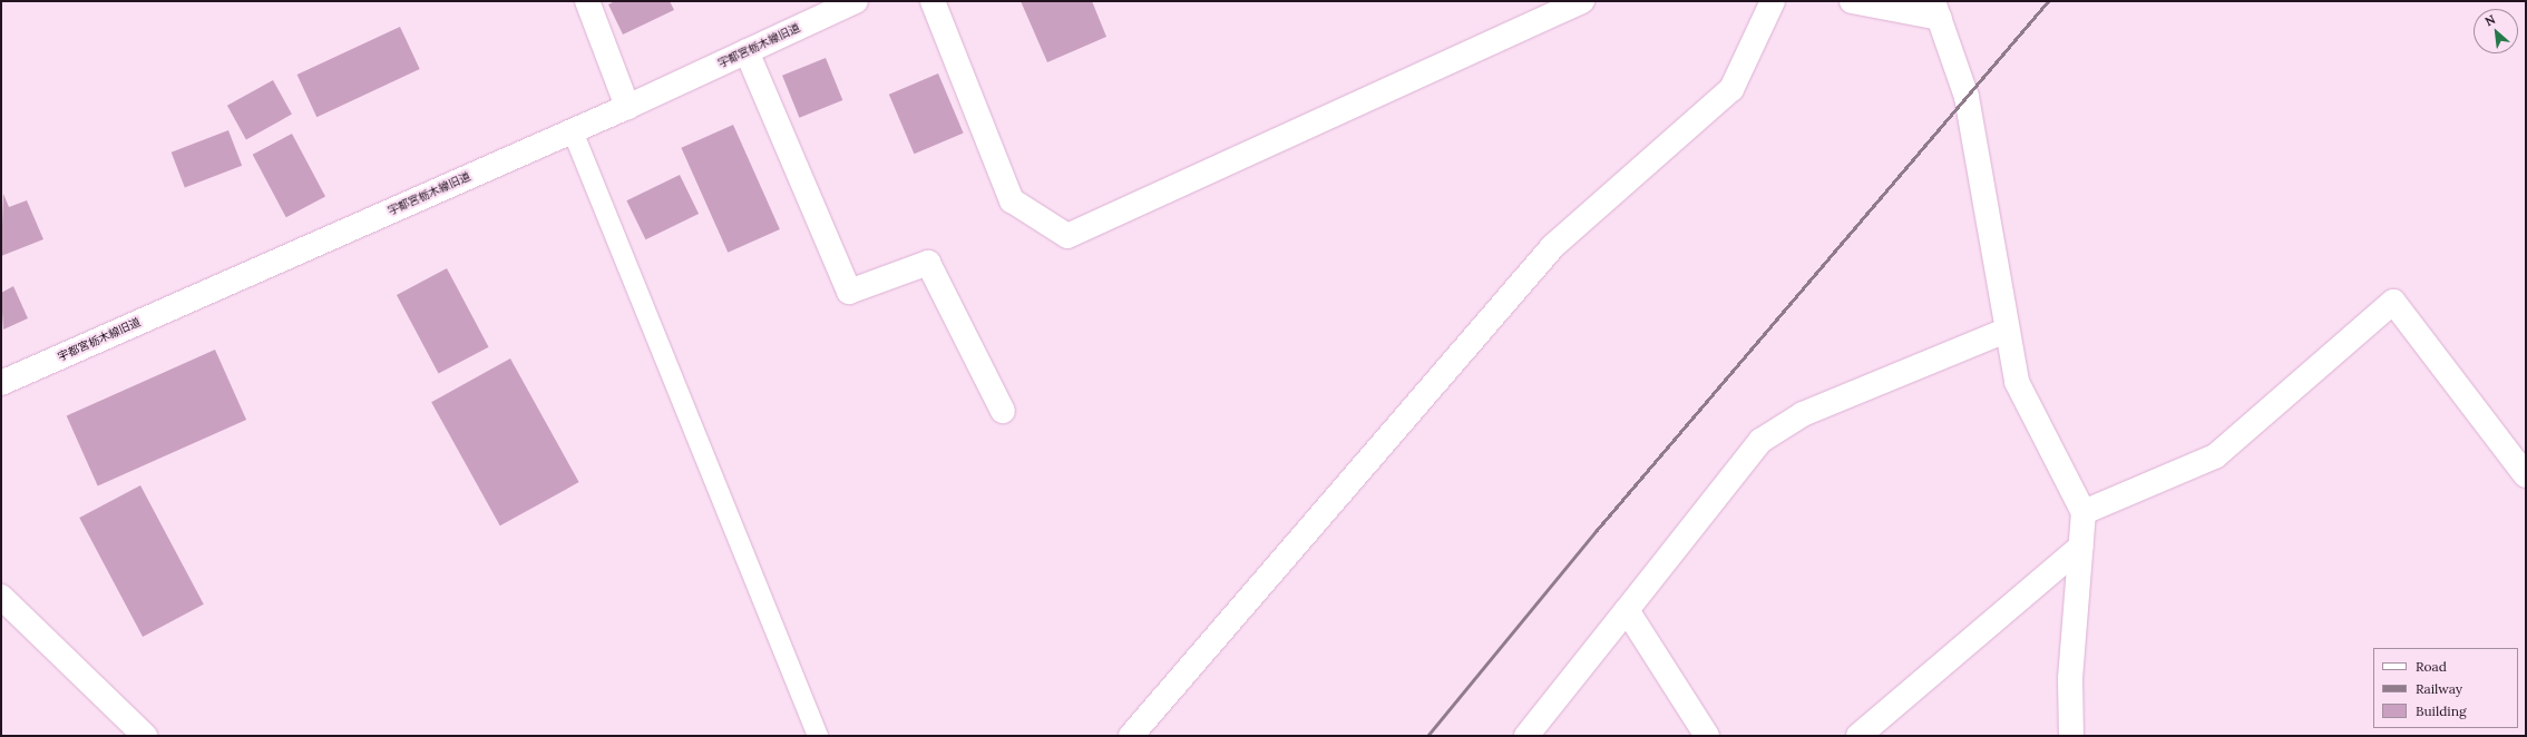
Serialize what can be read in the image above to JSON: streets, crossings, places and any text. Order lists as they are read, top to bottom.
{
  "streets": {
    "street": ["宇都宮栃木線旧道"]
  },
  "legend": ["Road", "Railway", "Building"],
  "north": "top left"
}
